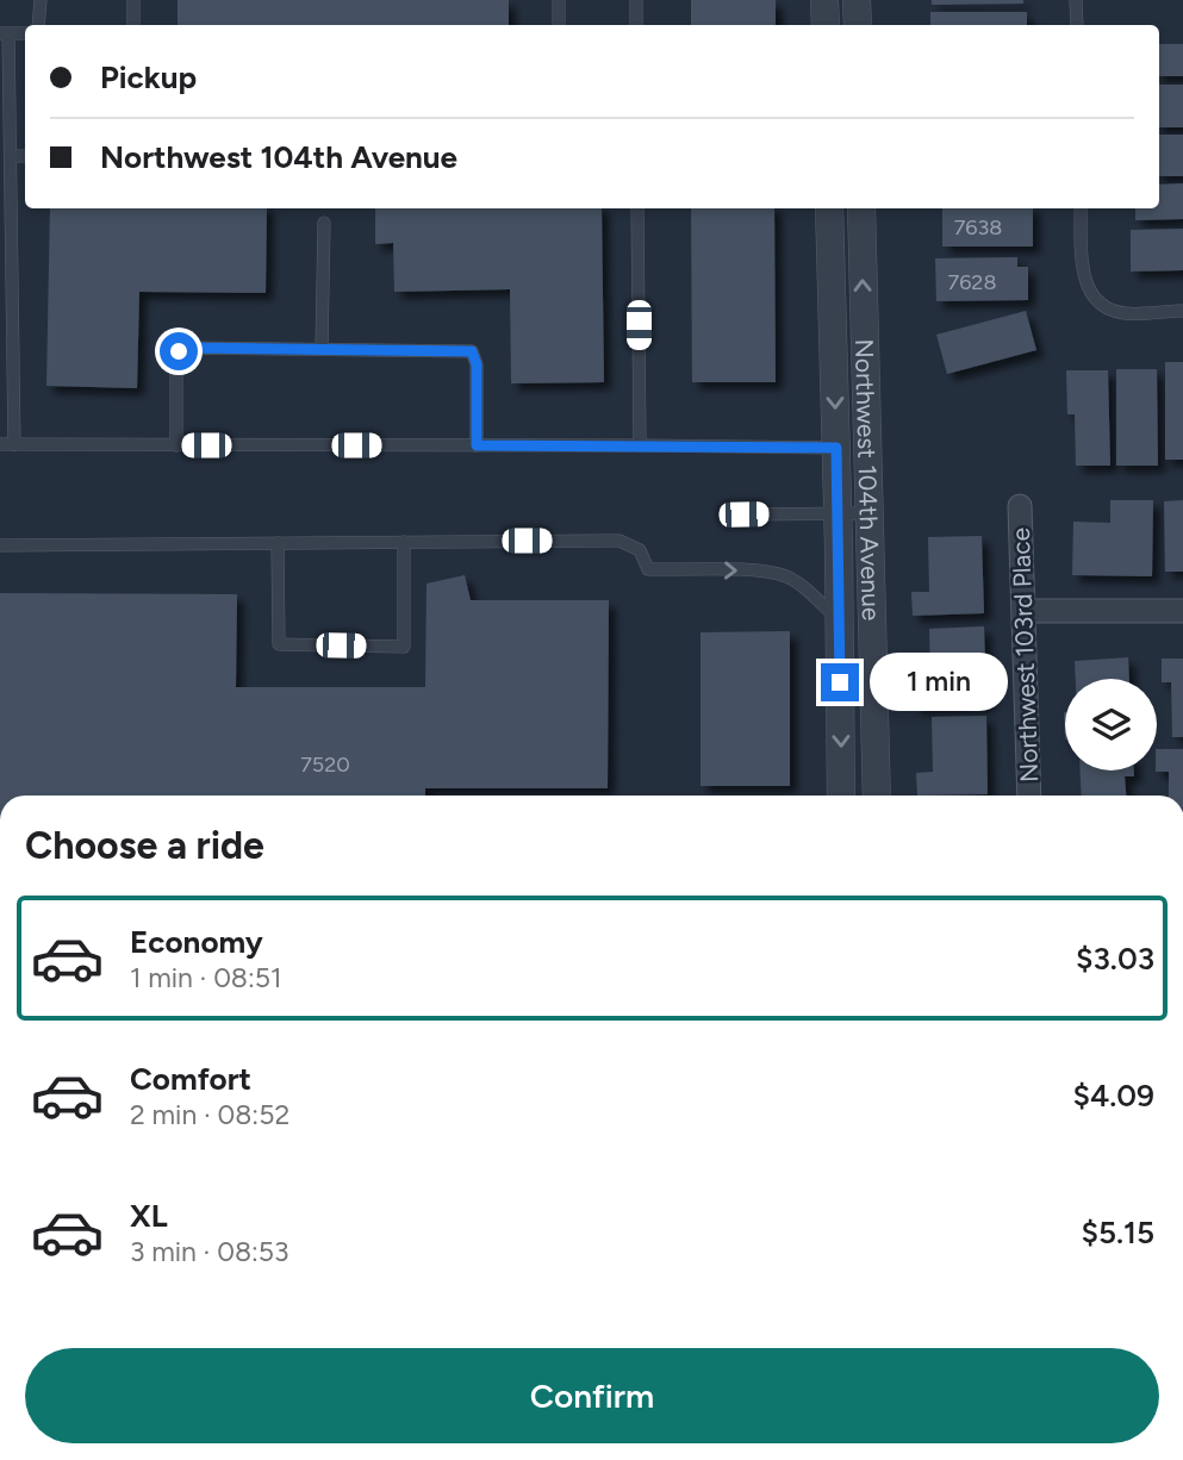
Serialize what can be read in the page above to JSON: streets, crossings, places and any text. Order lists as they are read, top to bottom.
{
  "streets": {
    "street": ["Northwest 104th Avenue", "Northwest 103rd Place"]
  },
  "house_numbers": ["7638", "7628", "7520"],
  "page": {
    "banner": ["Pickup", "Northwest 104th Avenue"],
    "bubble": "1 min",
    "heading": "Choose a ride",
    "list": [
      {
        "name": "Economy",
        "note": "1 min · 08:51",
        "value": "$3.03"
      },
      {
        "name": "Comfort",
        "note": "2 min · 08:52",
        "value": "$4.09"
      },
      {
        "name": "XL",
        "note": "3 min · 08:53",
        "value": "$5.15"
      }
    ],
    "buttons": "Confirm"
  }
}
